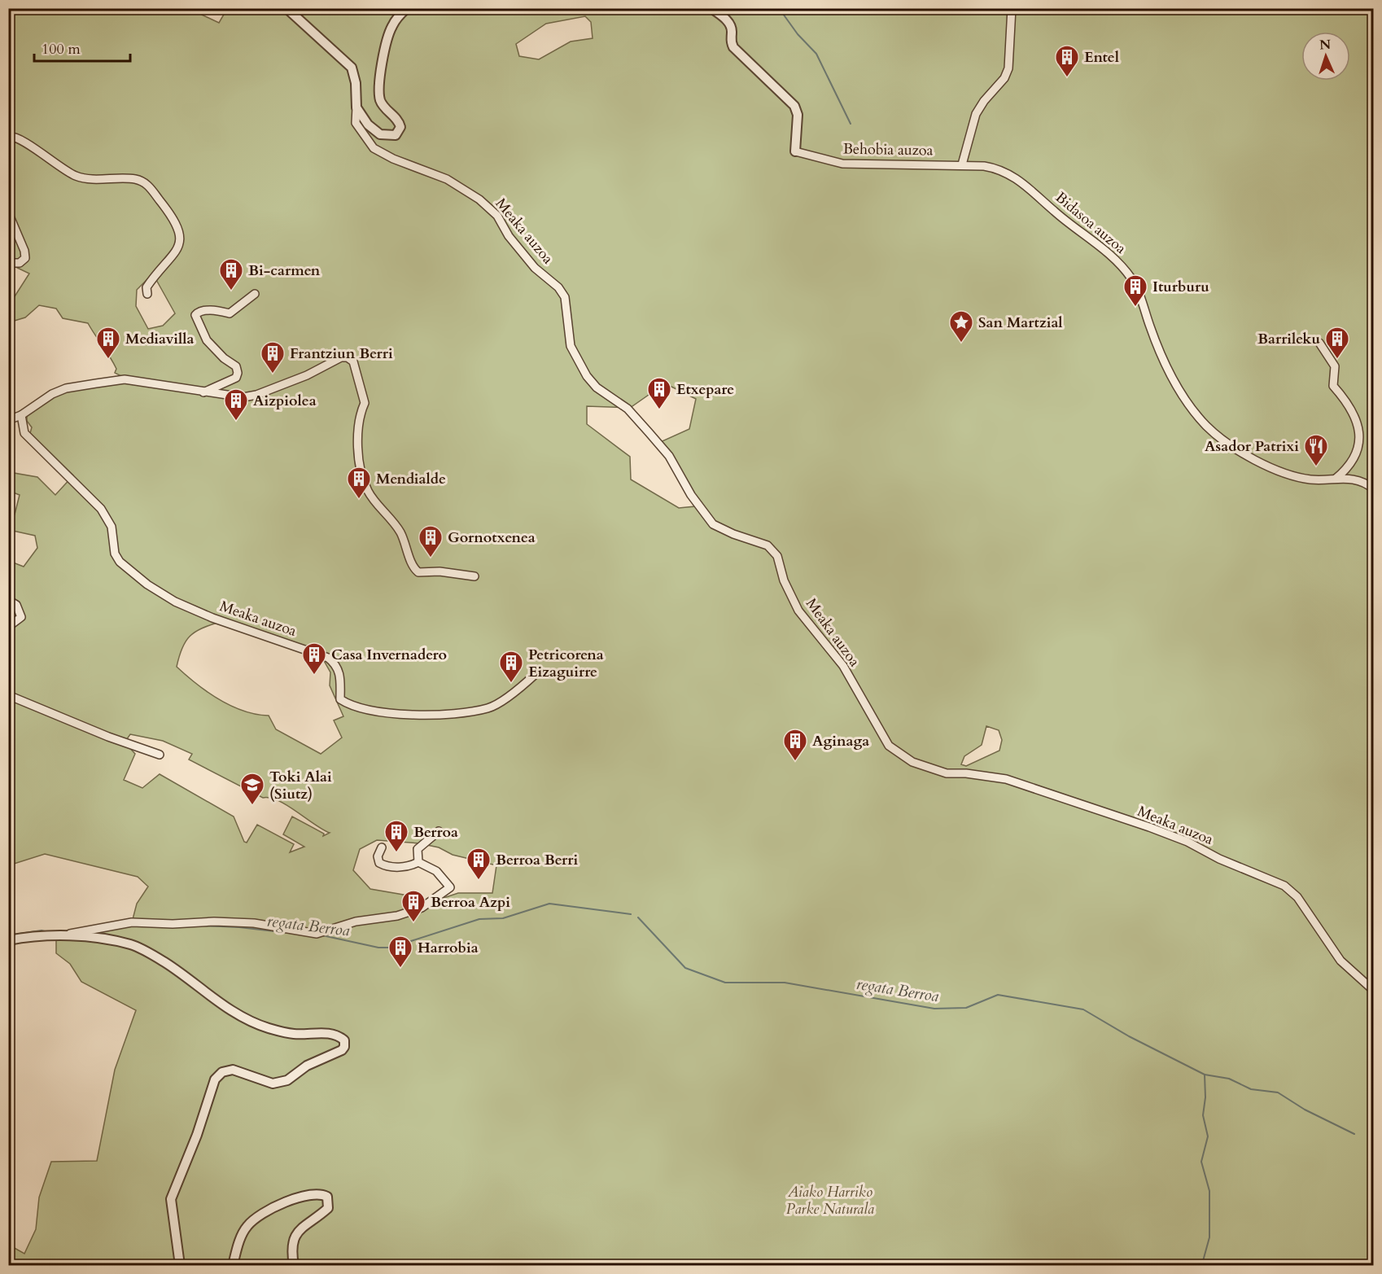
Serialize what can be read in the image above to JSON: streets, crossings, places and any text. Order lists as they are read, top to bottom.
{
  "streets": {
    "street": ["Behobia auzoa", "Bidasoa auzoa", "Meaka auzoa"]
  },
  "crossings": [
    ["Behobia auzoa", "Bidasoa auzoa"]
  ],
  "water": ["regata Berroa"],
  "parks": ["Aiako Harriko Parke Naturala"],
  "places": {
    "building": [
      "Entel",
      "Bi-carmen",
      "Iturburu",
      "Mediavilla",
      "Barrileku",
      "Frantziun Berri",
      "Etxepare",
      "Aizpiolea",
      "Mendialde",
      "Gornotxenea",
      "Casa Invernadero",
      "Petricorena Eizaguirre",
      "Aginaga",
      "Berroa",
      "Berroa Berri",
      "Berroa Azpi",
      "Harrobia"
    ],
    "place": ["San Martzial"],
    "restaurant": ["Asador Patrixi"],
    "school or university": ["Toki Alai (Siutz)"]
  },
  "scale_bar": "100 m",
  "north": "top"
}
